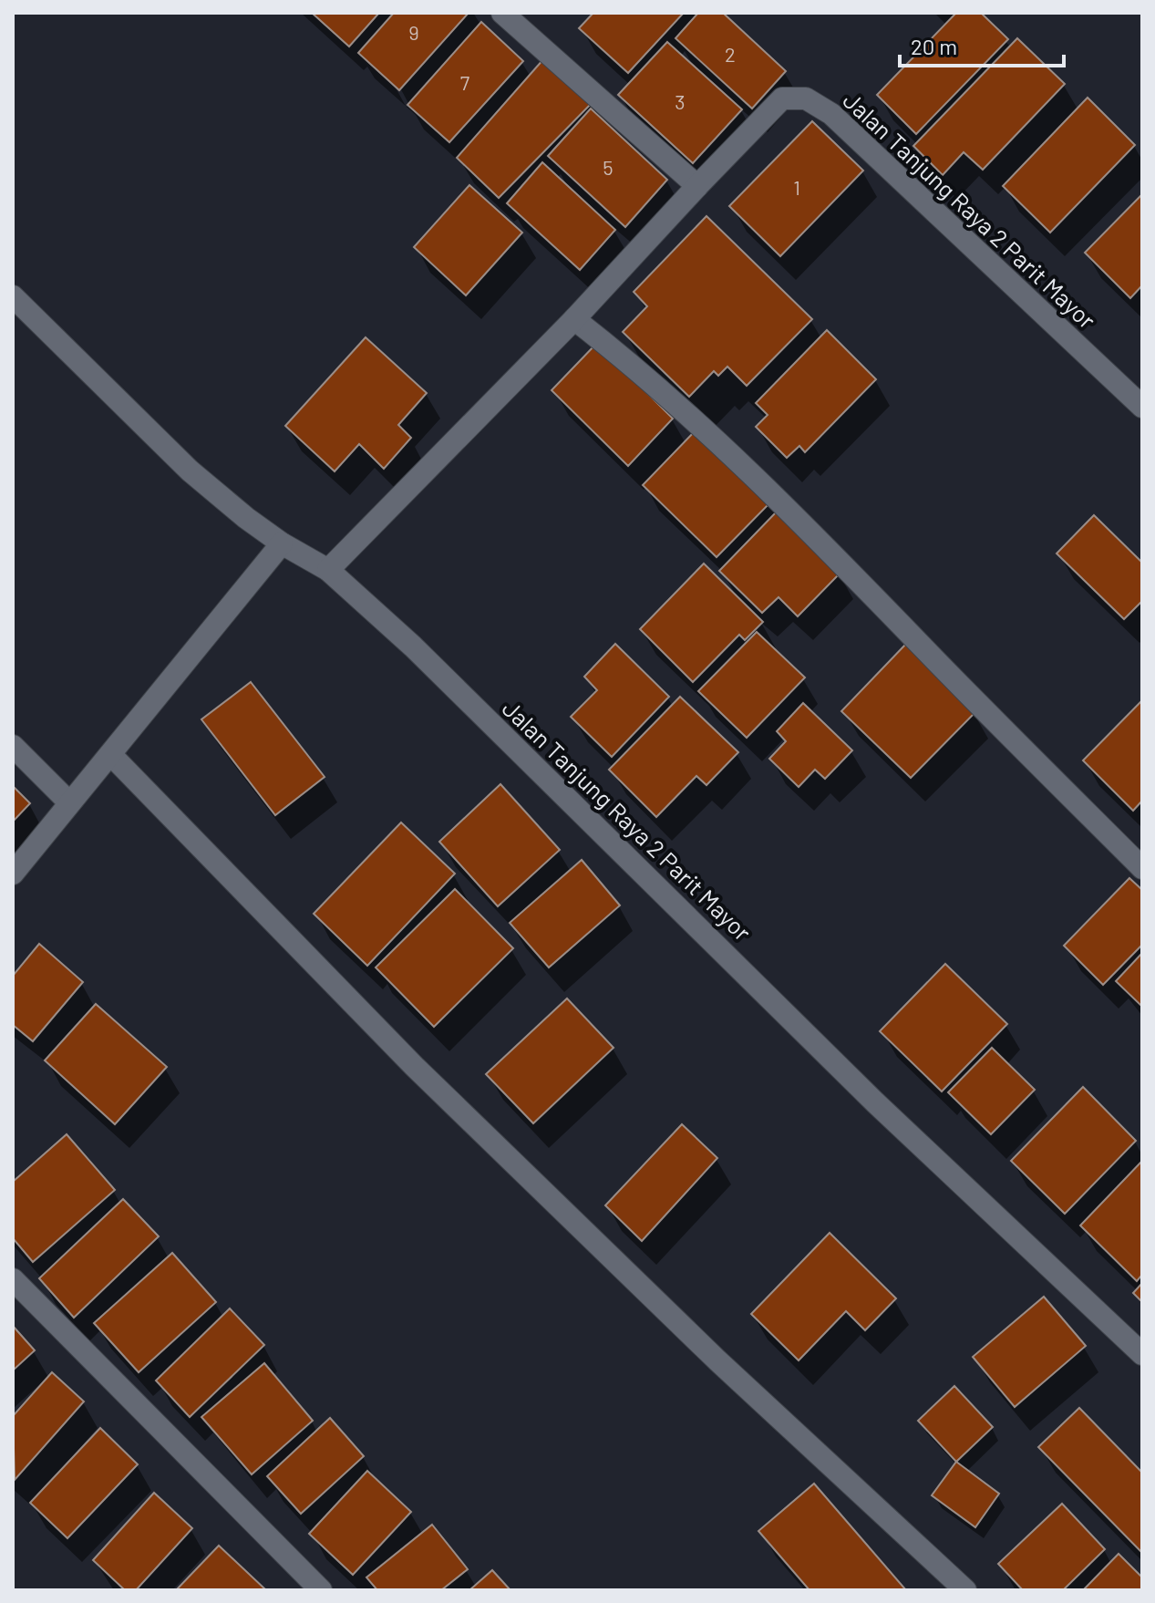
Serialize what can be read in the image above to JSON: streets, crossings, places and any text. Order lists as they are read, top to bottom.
{
  "streets": {
    "street": ["Jalan Tanjung Raya 2 Parit Mayor"]
  },
  "house_numbers": [
    "9",
    "2",
    "7",
    "3",
    "5",
    "1"
  ],
  "scale_bar": "20 m"
}
